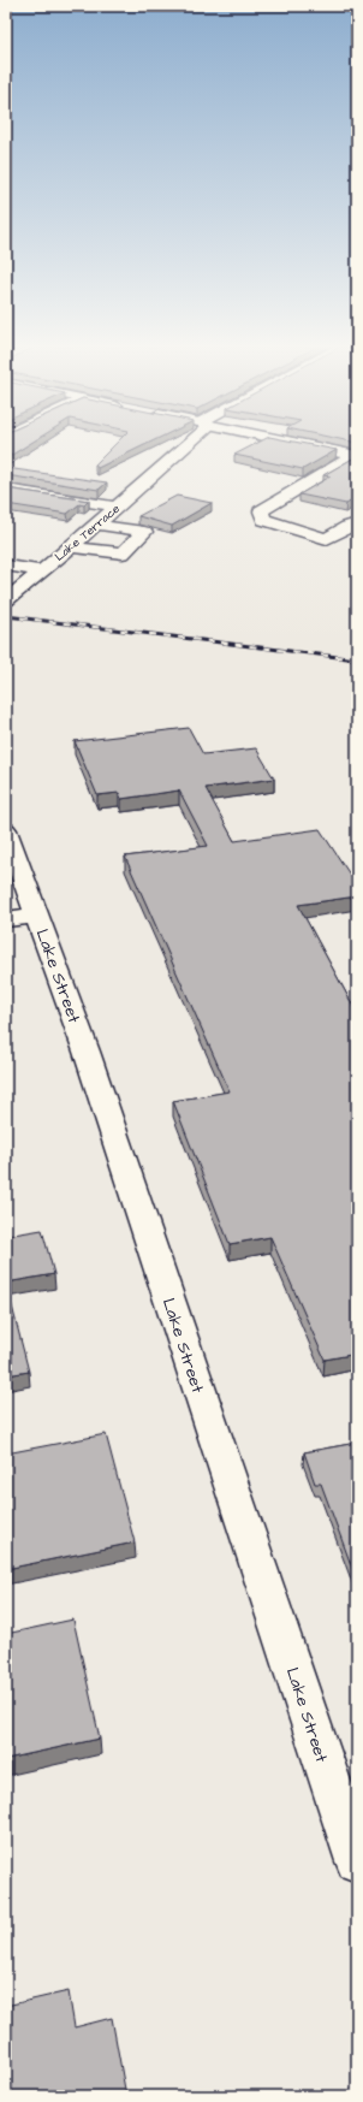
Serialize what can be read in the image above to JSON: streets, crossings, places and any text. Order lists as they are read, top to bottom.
{
  "streets": {
    "street": ["Lake Terrace", "Lake Street"]
  }
}
